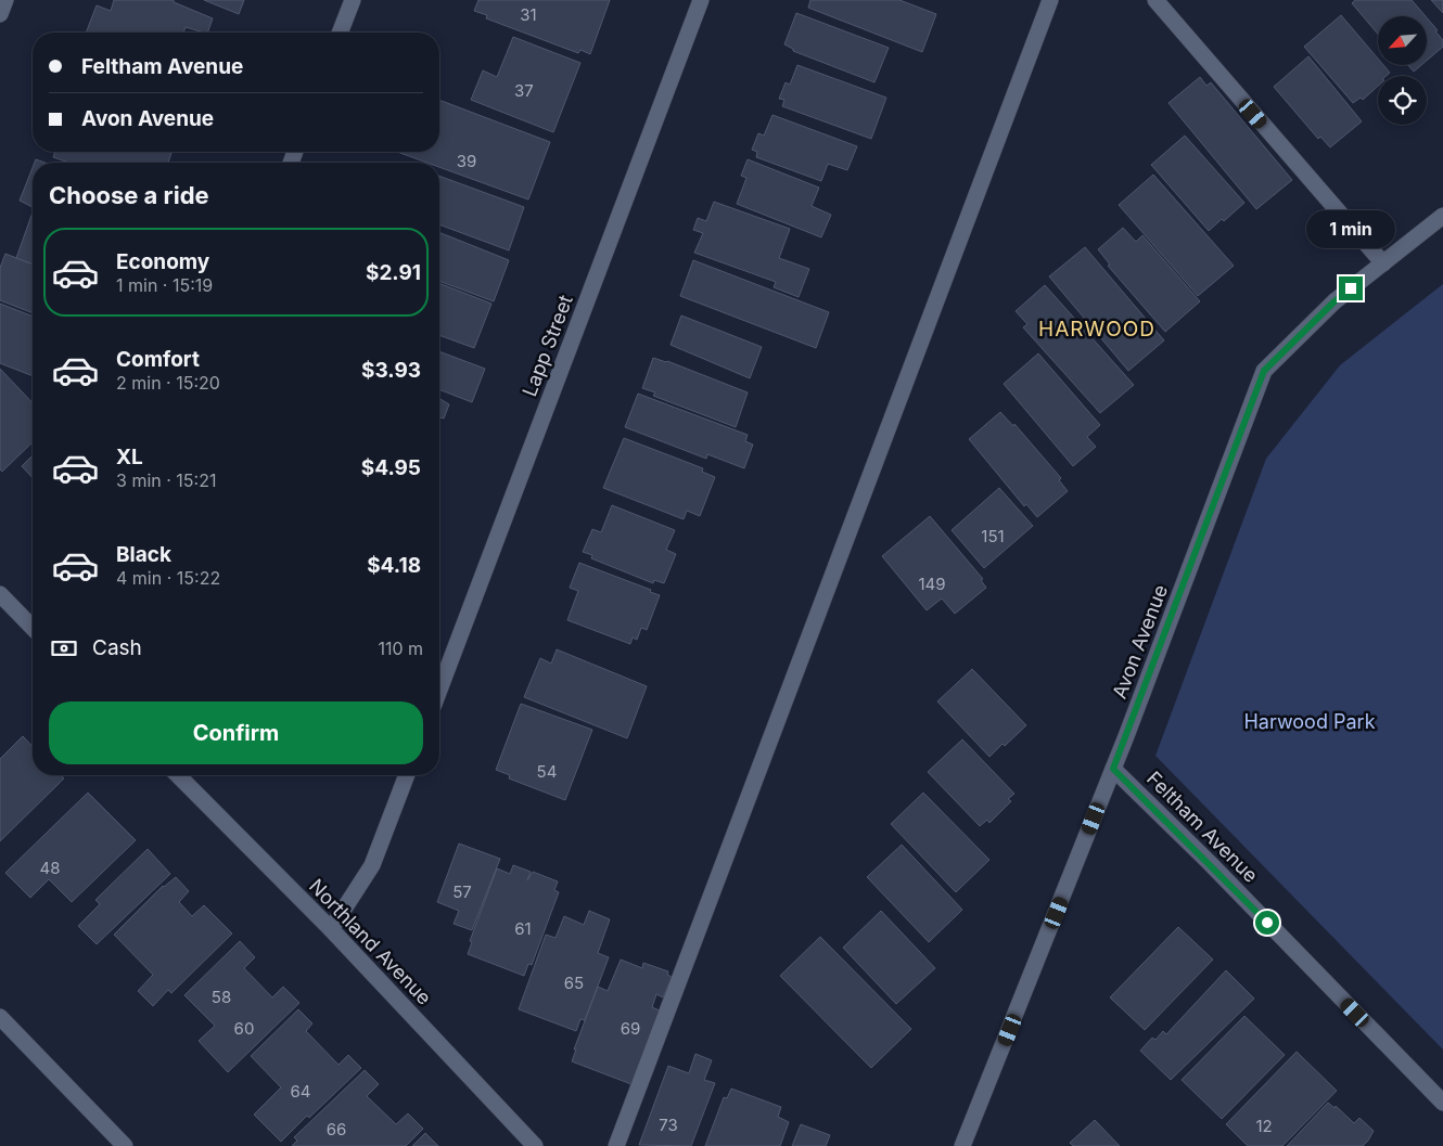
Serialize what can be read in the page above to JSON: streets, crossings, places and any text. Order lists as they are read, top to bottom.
{
  "streets": {
    "street": [
      "Lapp Street",
      "Avon Avenue",
      "Feltham Avenue",
      "Northland Avenue"
    ]
  },
  "crossings": [
    ["Avon Avenue", "Feltham Avenue"]
  ],
  "districts": ["HARWOOD"],
  "parks": ["Harwood Park"],
  "house_numbers": [
    "31",
    "37",
    "39",
    "151",
    "149",
    "54",
    "48",
    "57",
    "61",
    "65",
    "58",
    "60",
    "69",
    "64",
    "73",
    "12",
    "66"
  ],
  "north": "bottom left",
  "page": {
    "banner": ["Feltham Avenue", "Avon Avenue"],
    "heading": "Choose a ride",
    "bubble": "1 min",
    "list": [
      {
        "name": "Economy",
        "note": "1 min · 15:19",
        "value": "$2.91"
      },
      {
        "name": "Comfort",
        "note": "2 min · 15:20",
        "value": "$3.93"
      },
      {
        "name": "XL",
        "note": "3 min · 15:21",
        "value": "$4.95"
      },
      {
        "name": "Black",
        "note": "4 min · 15:22",
        "value": "$4.18"
      }
    ],
    "pay": ["Cash", "110 m"],
    "buttons": "Confirm"
  }
}
